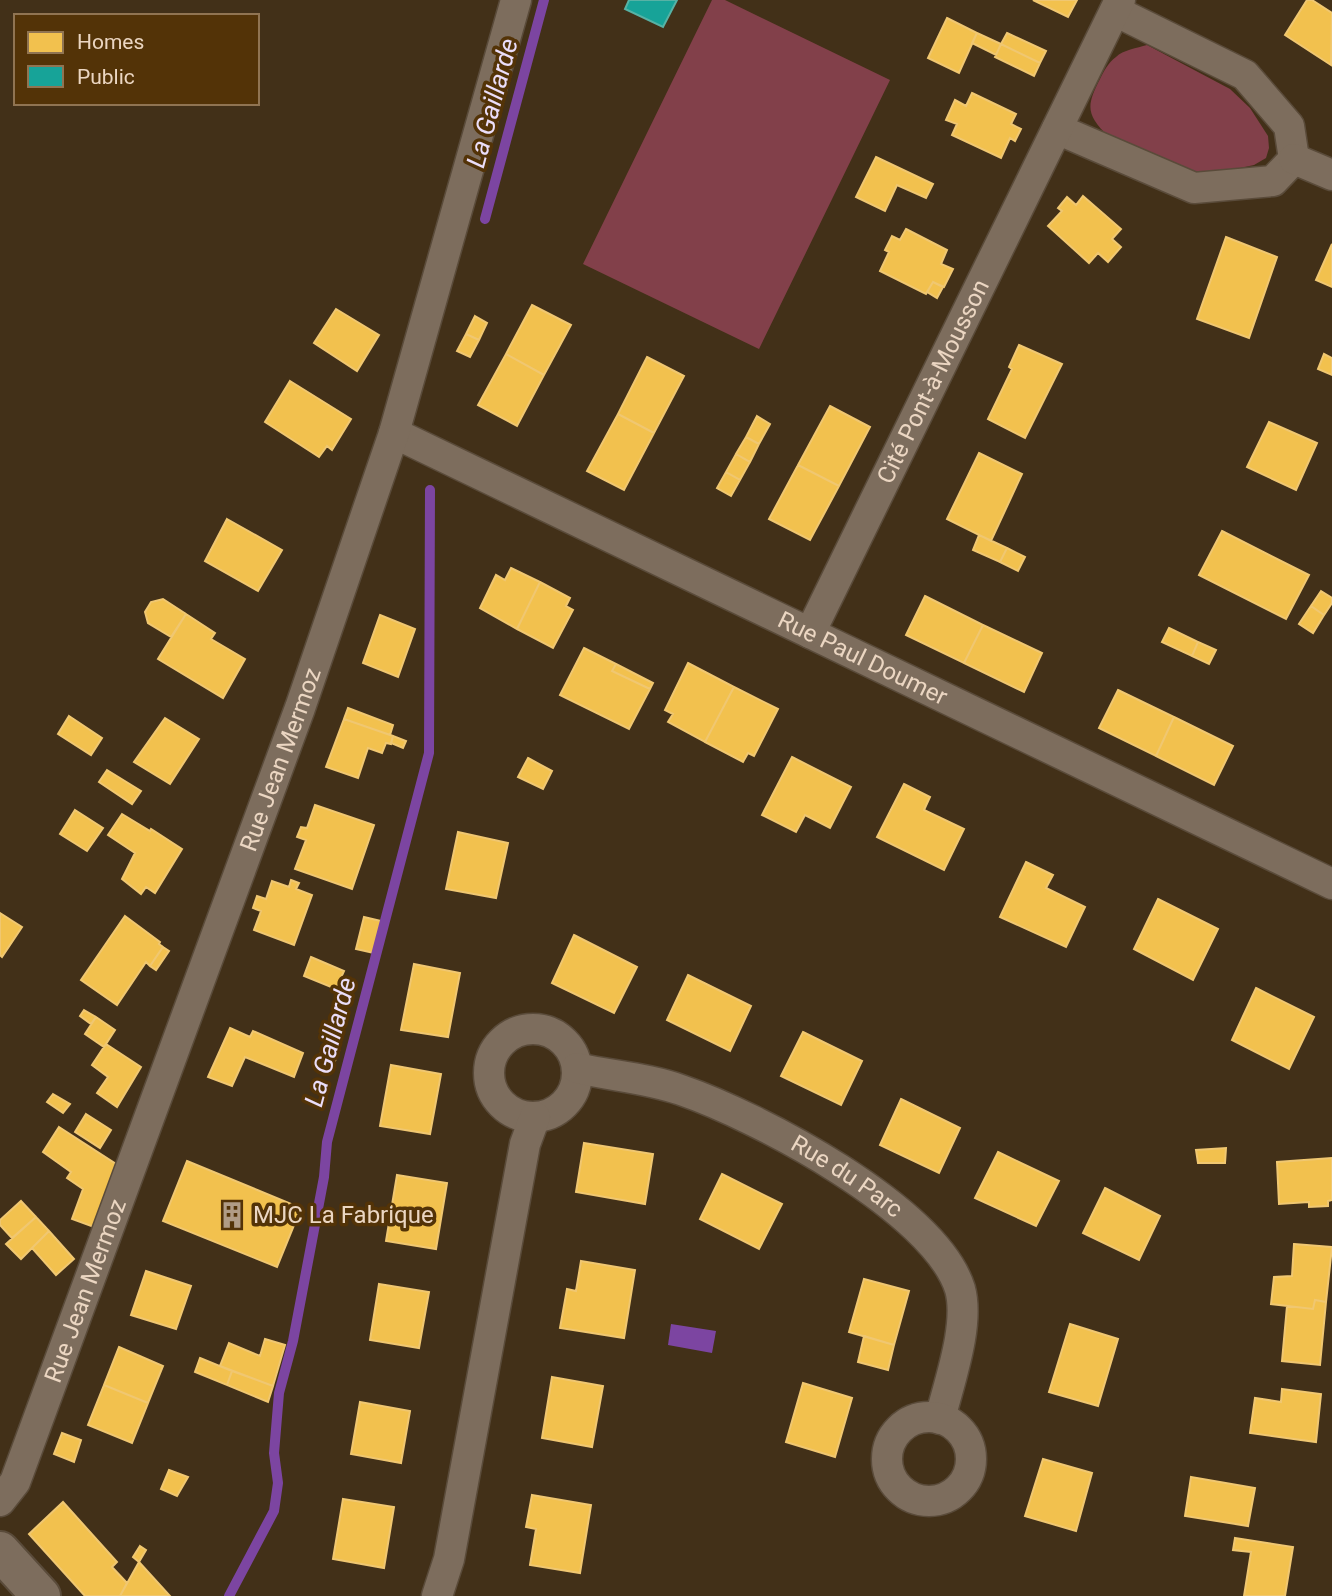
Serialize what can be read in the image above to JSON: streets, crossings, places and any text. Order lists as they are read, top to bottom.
{
  "streets": {
    "street": [
      "Cité Pont-à-Mousson",
      "Rue Paul Doumer",
      "Rue Jean Mermoz",
      "Rue du Parc"
    ]
  },
  "crossings": [
    ["Cité Pont-à-Mousson", "Rue Paul Doumer"],
    ["Rue Paul Doumer", "Rue Jean Mermoz"]
  ],
  "water": ["La Gaillarde"],
  "places": {
    "building": ["MJC La Fabrique"]
  },
  "legend": ["Homes", "Public"]
}
